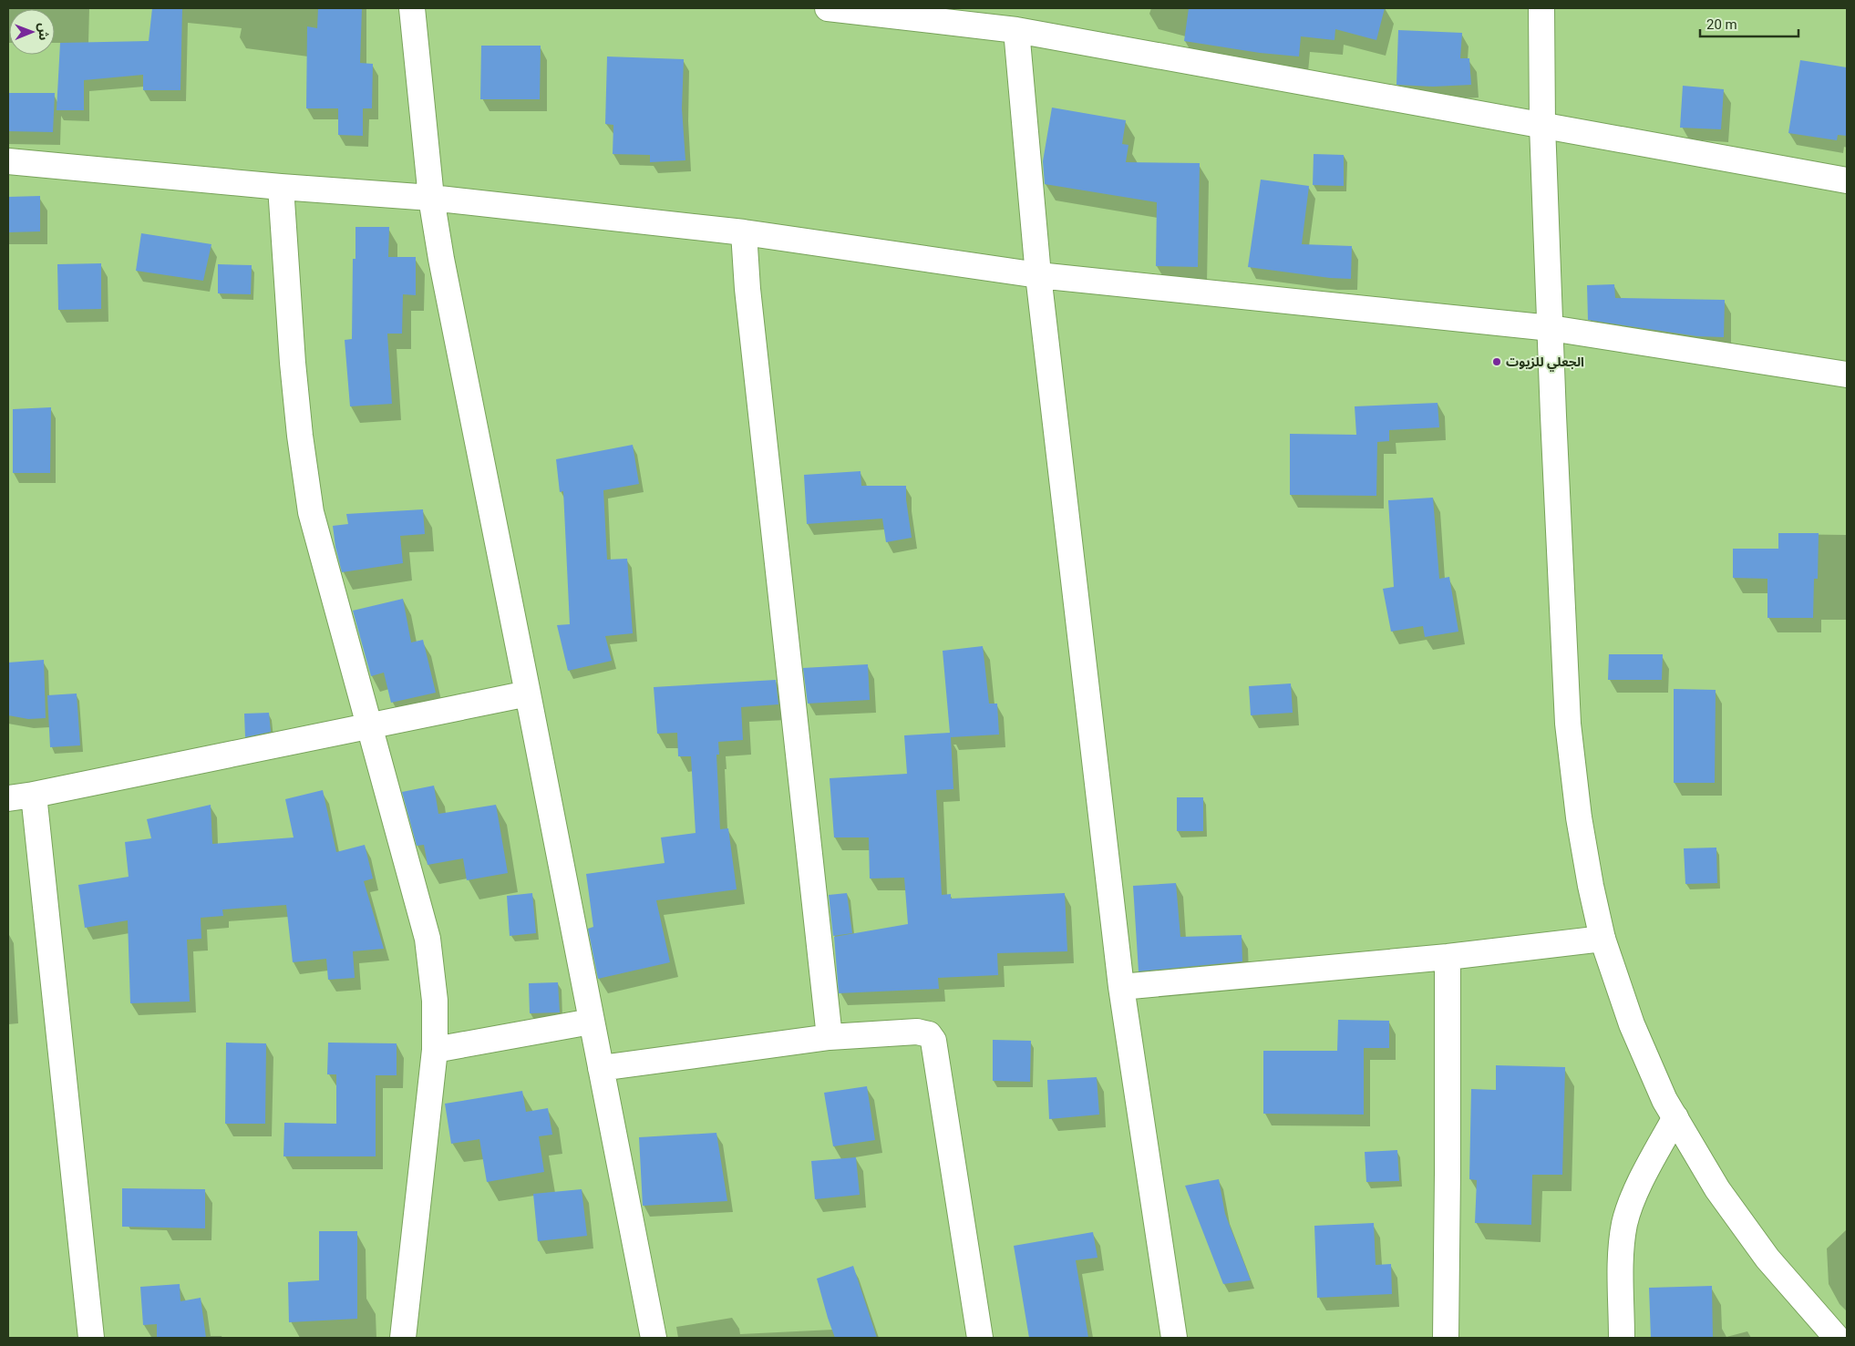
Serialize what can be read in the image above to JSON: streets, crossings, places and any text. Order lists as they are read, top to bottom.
{
  "places": ["الجعلي للزيوت"],
  "scale_bar": "20 m",
  "north": "right"
}
